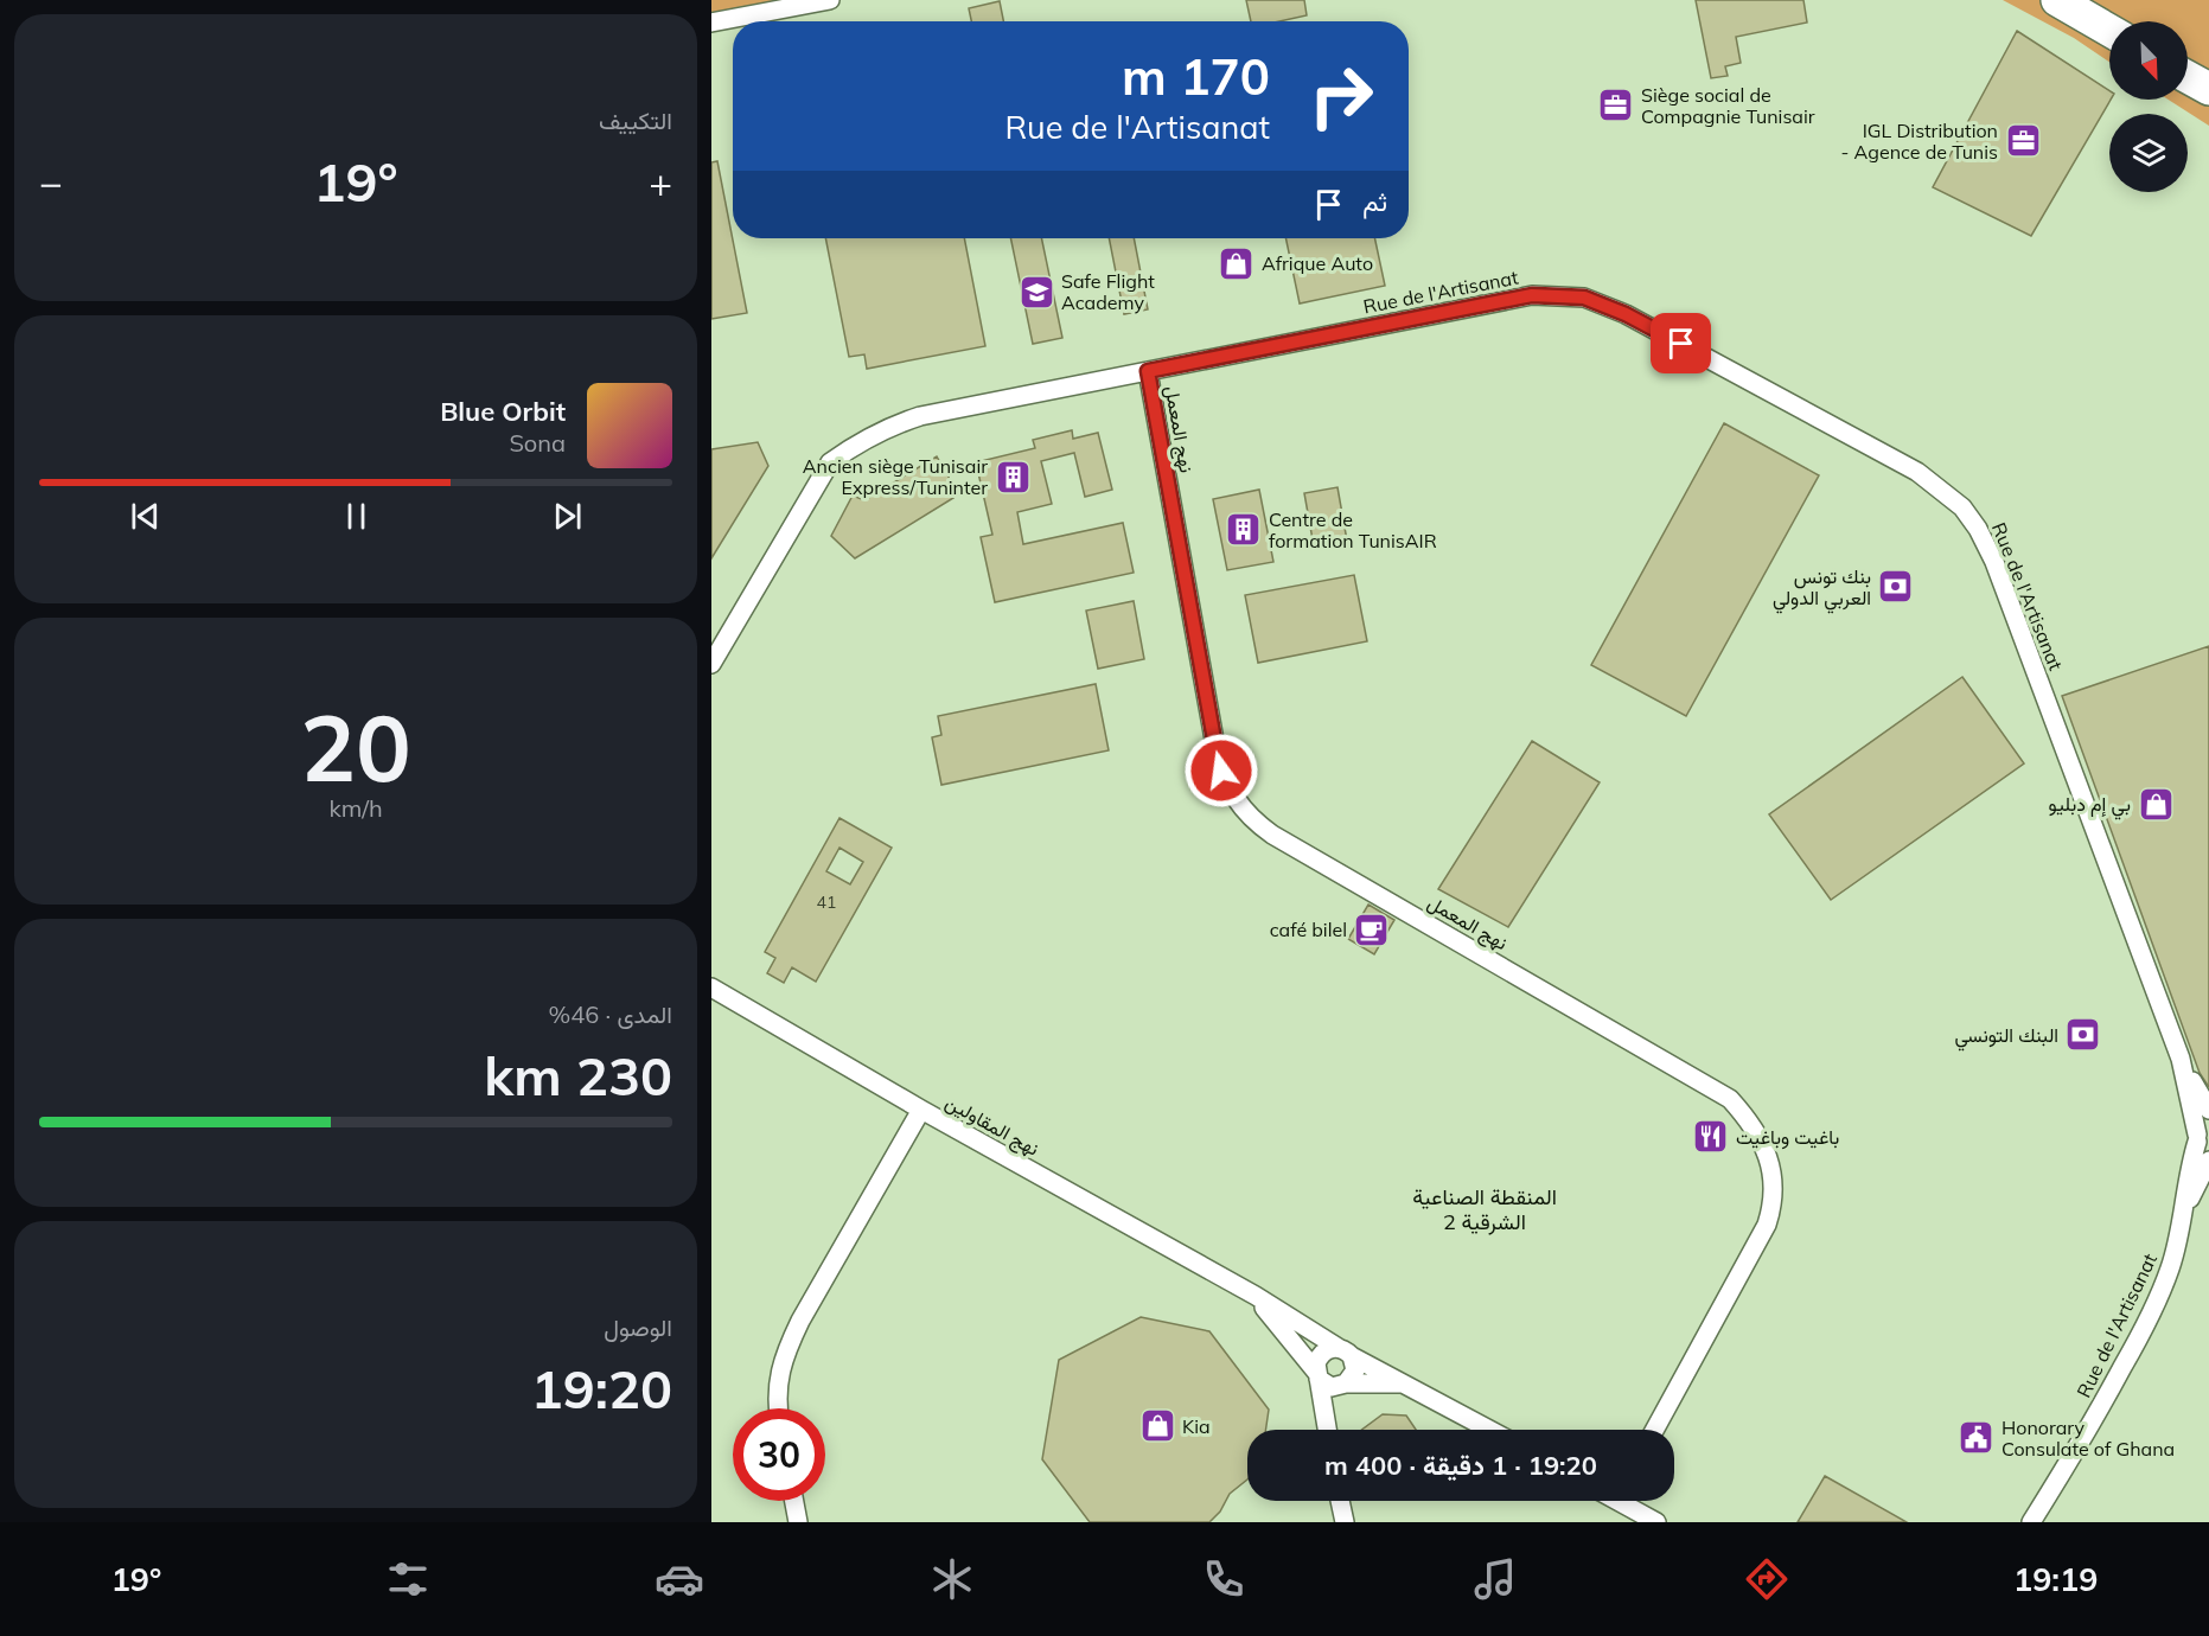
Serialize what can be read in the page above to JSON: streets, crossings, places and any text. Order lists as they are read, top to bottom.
{
  "streets": {
    "street": ["Rue de l'Artisanat", "نهج المعمل", "نهج المقاولين"]
  },
  "crossings": [
    ["Rue de l'Artisanat", "نهج المعمل"]
  ],
  "districts": ["المنقطة الصناعية الشرقية 2"],
  "places": {
    "office": ["Siège social de Compagnie Tunisair", "IGL Distribution - Agence de Tunis"],
    "shop": ["Afrique Auto", "بي إم دبليو", "Kia"],
    "school or university": ["Safe Flight Academy"],
    "building": ["Ancien siège Tunisair Express/Tuninter", "Centre de formation TunisAIR"],
    "bank": ["بنك تونس العربي الدولي", "البنك التونسي"],
    "cafe": ["café bilel"],
    "restaurant": ["باغيت وباغيت"],
    "public building": ["Honorary Consulate of Ghana"]
  },
  "house_numbers": ["41"],
  "north": "bottom right",
  "page": {
    "tile": [
      "التكييف",
      ["20", "km/h"],
      ["المدى · 46%", "230 km"],
      ["الوصول", "19:20"]
    ],
    "turn": ["170 m", "Rue de l'Artisanat"],
    "heat": ["−", "19°", "+"],
    "then": "ثم",
    "song": ["Blue Orbit", "Sona"],
    "limit": "30",
    "trip": "19:20 · 1 دقيقة · 400 m",
    "tabs": ["19:19", "19°"]
  }
}
